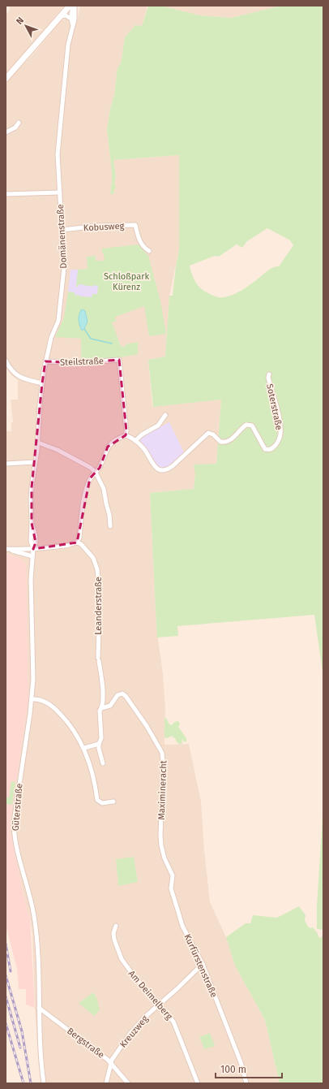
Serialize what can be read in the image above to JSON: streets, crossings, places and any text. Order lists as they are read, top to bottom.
{
  "streets": {
    "street": [
      "Kobusweg",
      "Domänenstraße",
      "Steilstraße",
      "Soterstraße",
      "Leanderstraße",
      "Maximineracht",
      "Güterstraße",
      "Kurfürstenstraße",
      "Am Deimelberg",
      "Kreuzweg",
      "Bergstraße"
    ]
  },
  "crossings": [
    ["Kobusweg", "Domänenstraße"],
    ["Domänenstraße", "Steilstraße"],
    ["Domänenstraße", "Güterstraße"],
    ["Steilstraße", "Soterstraße"],
    ["Leanderstraße", "Maximineracht"],
    ["Maximineracht", "Kurfürstenstraße"],
    ["Güterstraße", "Bergstraße"],
    ["Kurfürstenstraße", "Kreuzweg"],
    ["Am Deimelberg", "Kreuzweg"],
    ["Kreuzweg", "Bergstraße"]
  ],
  "parks": ["Schloßpark Kürenz"],
  "scale_bar": "100 m",
  "north": "top left"
}
